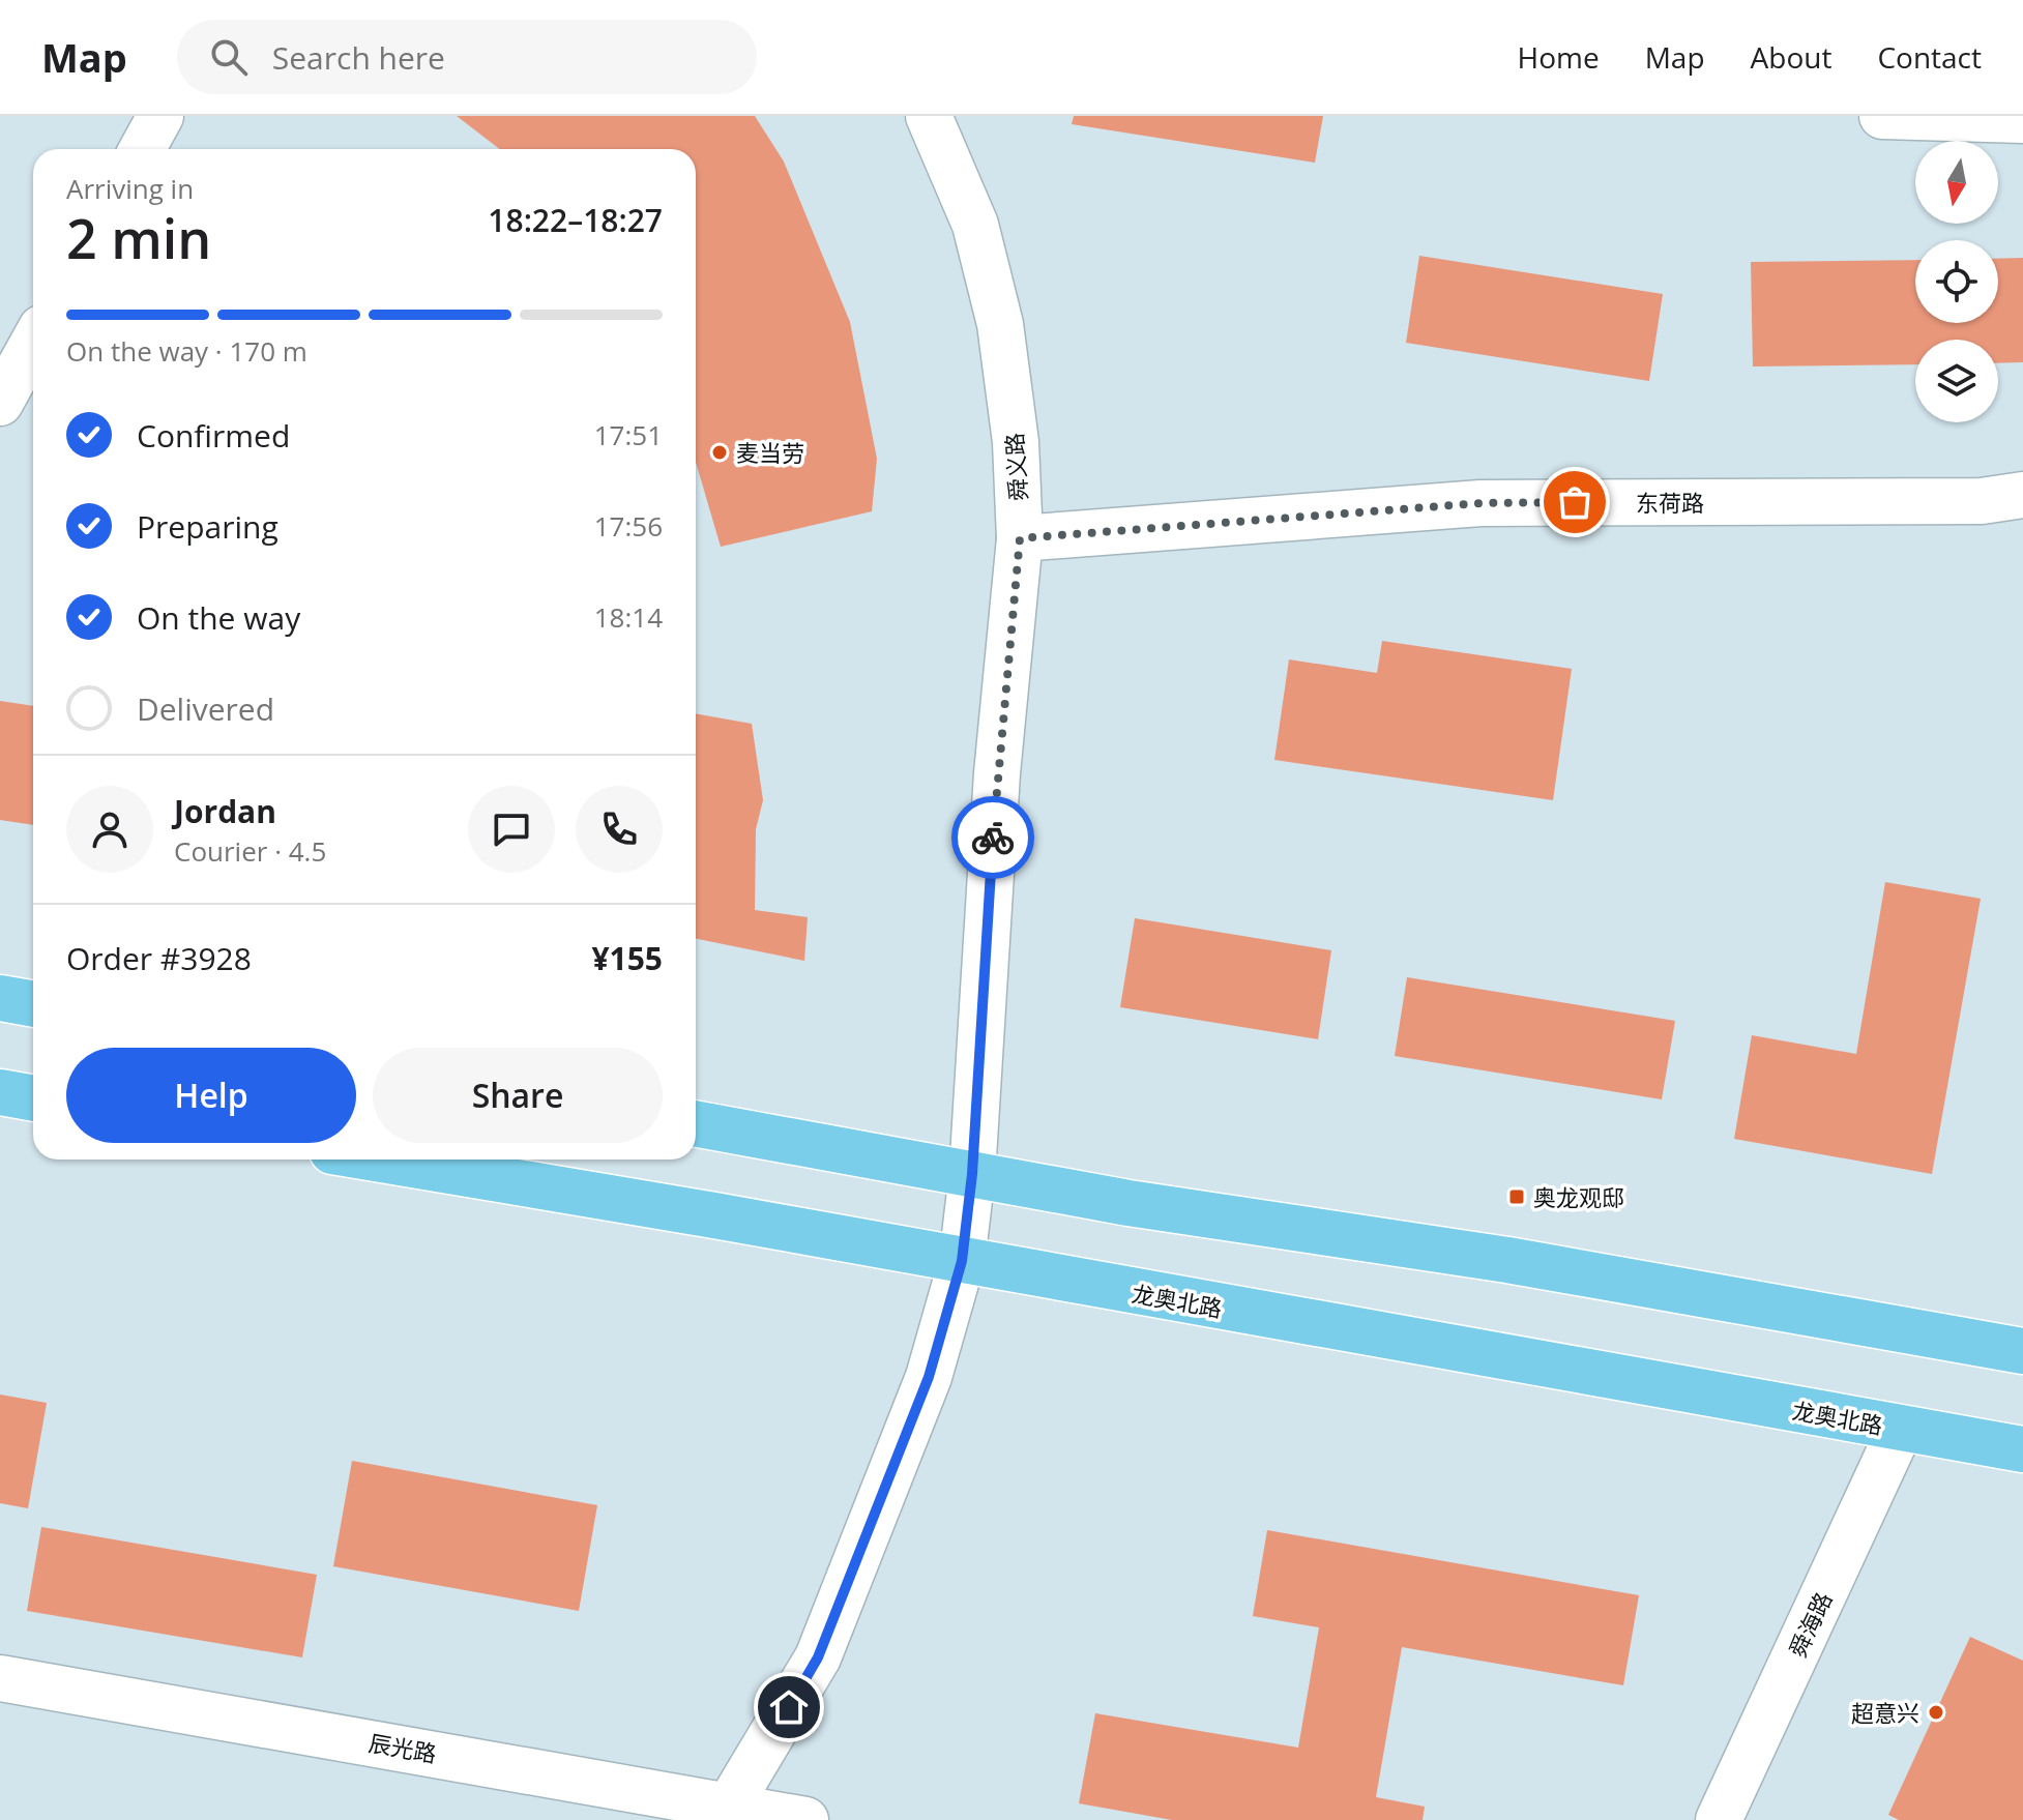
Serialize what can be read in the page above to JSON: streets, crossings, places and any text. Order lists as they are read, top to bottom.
{
  "streets": {
    "main road": ["龙奥北路"],
    "street": [
      "舜义路",
      "东荷路",
      "舜海路",
      "辰光路"
    ]
  },
  "crossings": [
    ["舜义路", "东荷路"],
    ["舜义路", "龙奥北路"],
    ["舜义路", "辰光路"],
    ["龙奥北路", "舜海路"]
  ],
  "places": {
    "other": ["麦当劳", "超意兴"],
    "transit": ["奥龙观邸"]
  },
  "north": "bottom",
  "page": {
    "header": "Map",
    "search": "Search here",
    "nav": [
      "Home",
      "Map",
      "About",
      "Contact"
    ],
    "heading": ["2 min", "Arriving in", "18:22–18:27"],
    "panel": [
      "Jordan",
      "Courier · 4.5",
      "Order #3928",
      "¥155"
    ],
    "bar": "On the way · 170 m",
    "list": [
      ["Confirmed", "17:51"],
      ["Preparing", "17:56"],
      ["On the way", "18:14"],
      "Delivered"
    ],
    "buttons": ["Help", "Share"]
  }
}
